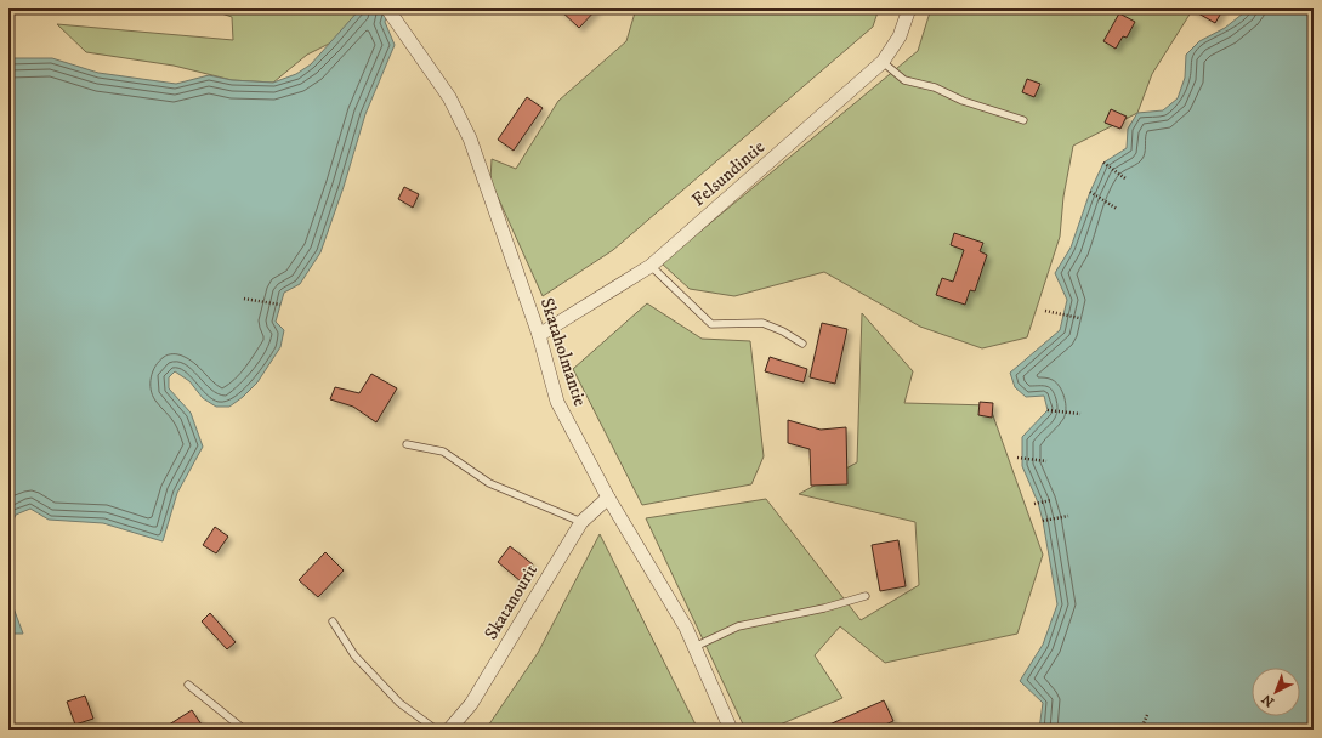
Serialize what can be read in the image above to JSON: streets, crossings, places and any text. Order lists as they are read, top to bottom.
{
  "streets": {
    "street": ["Felsundintie", "Skataholmantie", "Skatanourit"]
  },
  "crossings": [
    ["Felsundintie", "Skataholmantie"],
    ["Skataholmantie", "Skatanourit"]
  ],
  "north": "bottom left"
}
